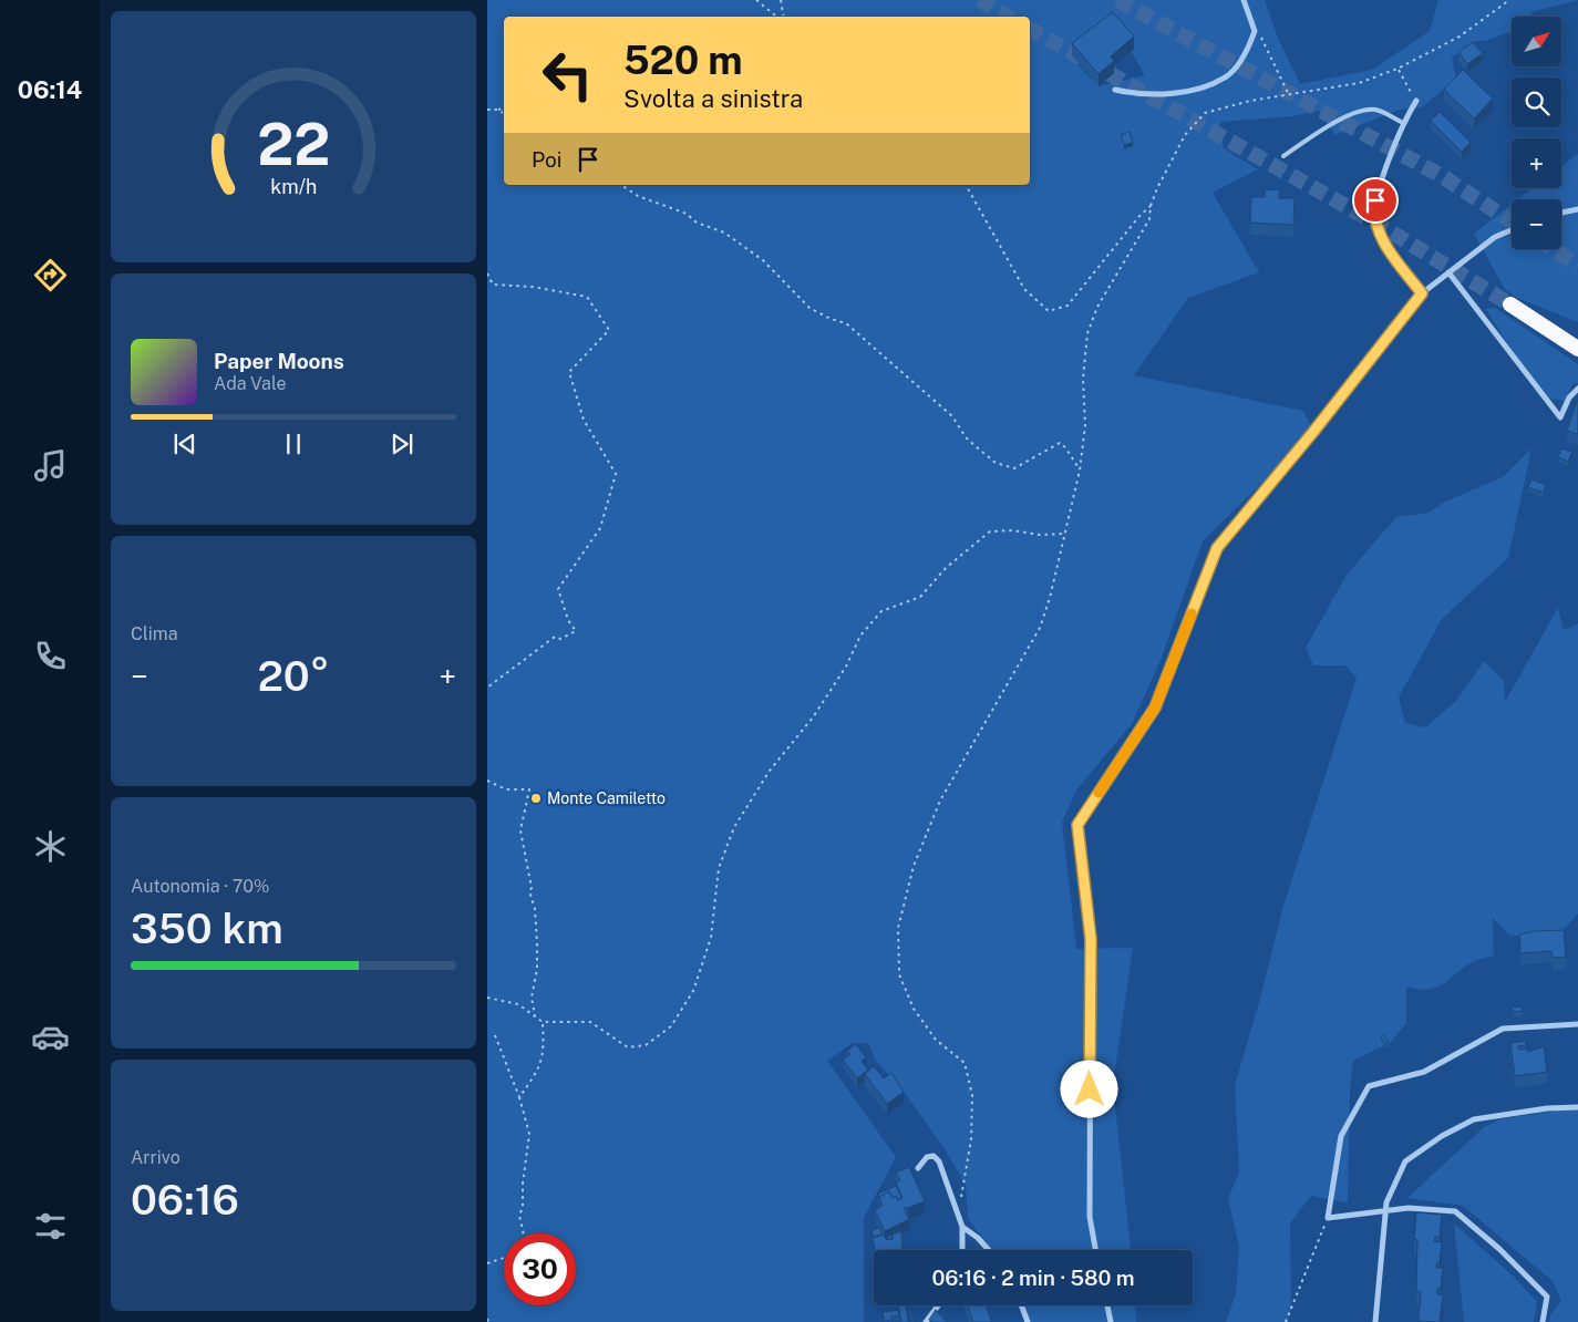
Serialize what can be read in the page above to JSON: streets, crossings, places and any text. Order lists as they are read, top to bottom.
{
  "places": ["Monte Camiletto"],
  "north": "top right",
  "page": {
    "tabs": "06:14",
    "map_buttons": ["+", "−"],
    "turn": ["520 m", "Svolta a sinistra"],
    "then": "Poi",
    "song": ["Paper Moons", "Ada Vale"],
    "tile": [
      "Clima",
      ["Autonomia · 70%", "350 km"],
      ["Arrivo", "06:16"]
    ],
    "heat": ["−", "20°", "+"],
    "limit": "30",
    "trip": "06:16 · 2 min · 580 m",
    "gauge": ["22", "km/h"]
  }
}
